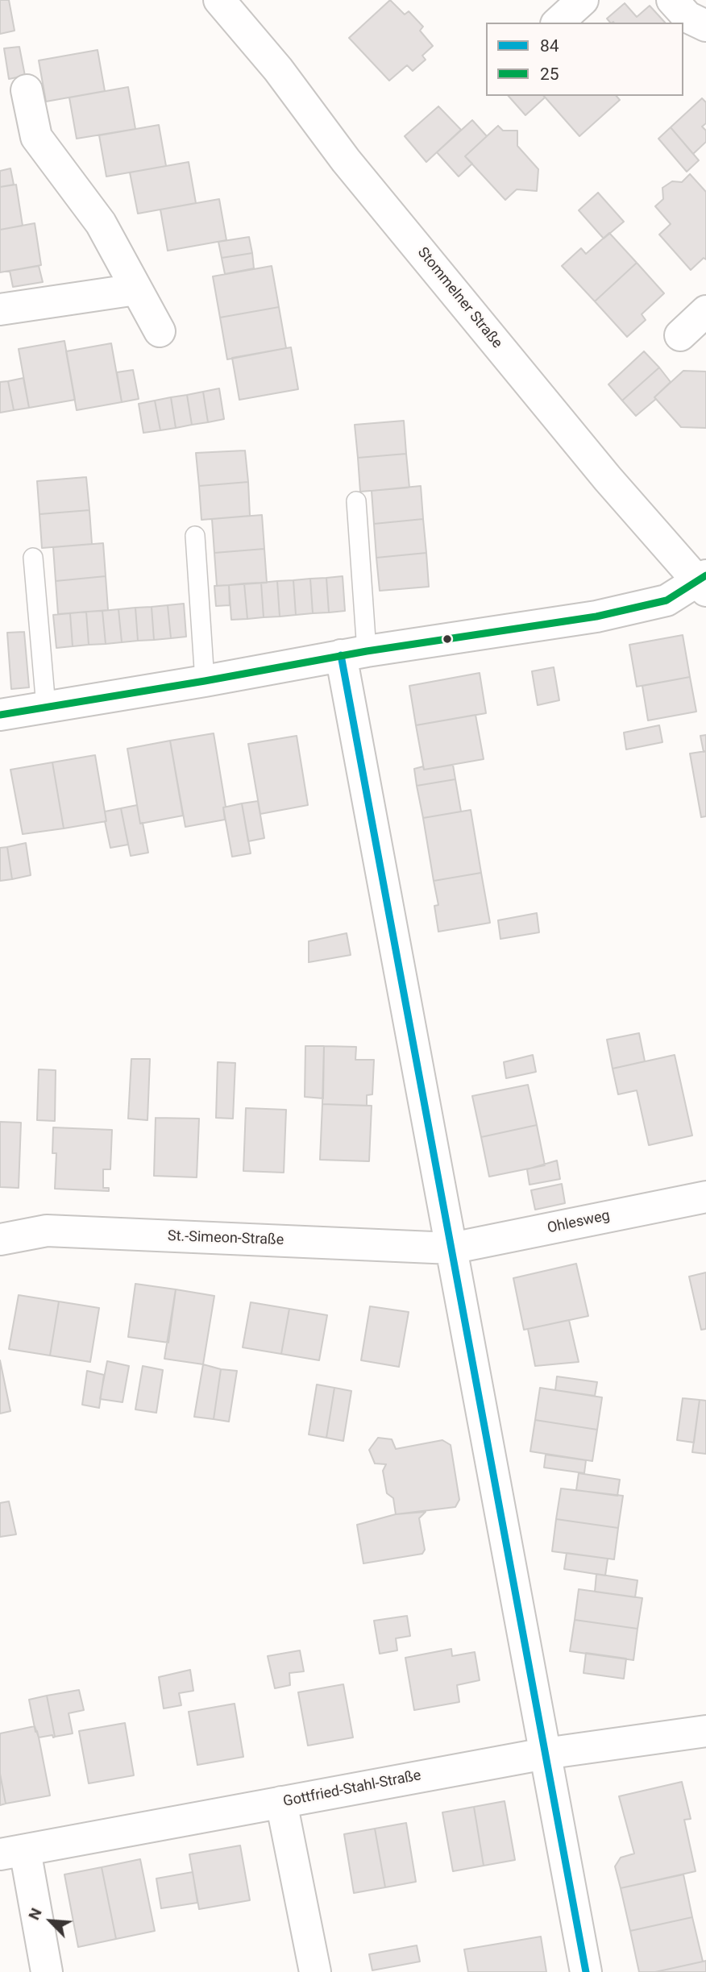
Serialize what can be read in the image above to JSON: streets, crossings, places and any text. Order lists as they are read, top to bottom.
{
  "streets": {
    "street": [
      "Stommelner Straße",
      "Ohlesweg",
      "St.-Simeon-Straße",
      "Gottfried-Stahl-Straße"
    ]
  },
  "crossings": [
    ["Ohlesweg", "St.-Simeon-Straße"]
  ],
  "lines": ["transit line 25", "transit line 84"],
  "legend": ["84", "25"],
  "north": "top left"
}
